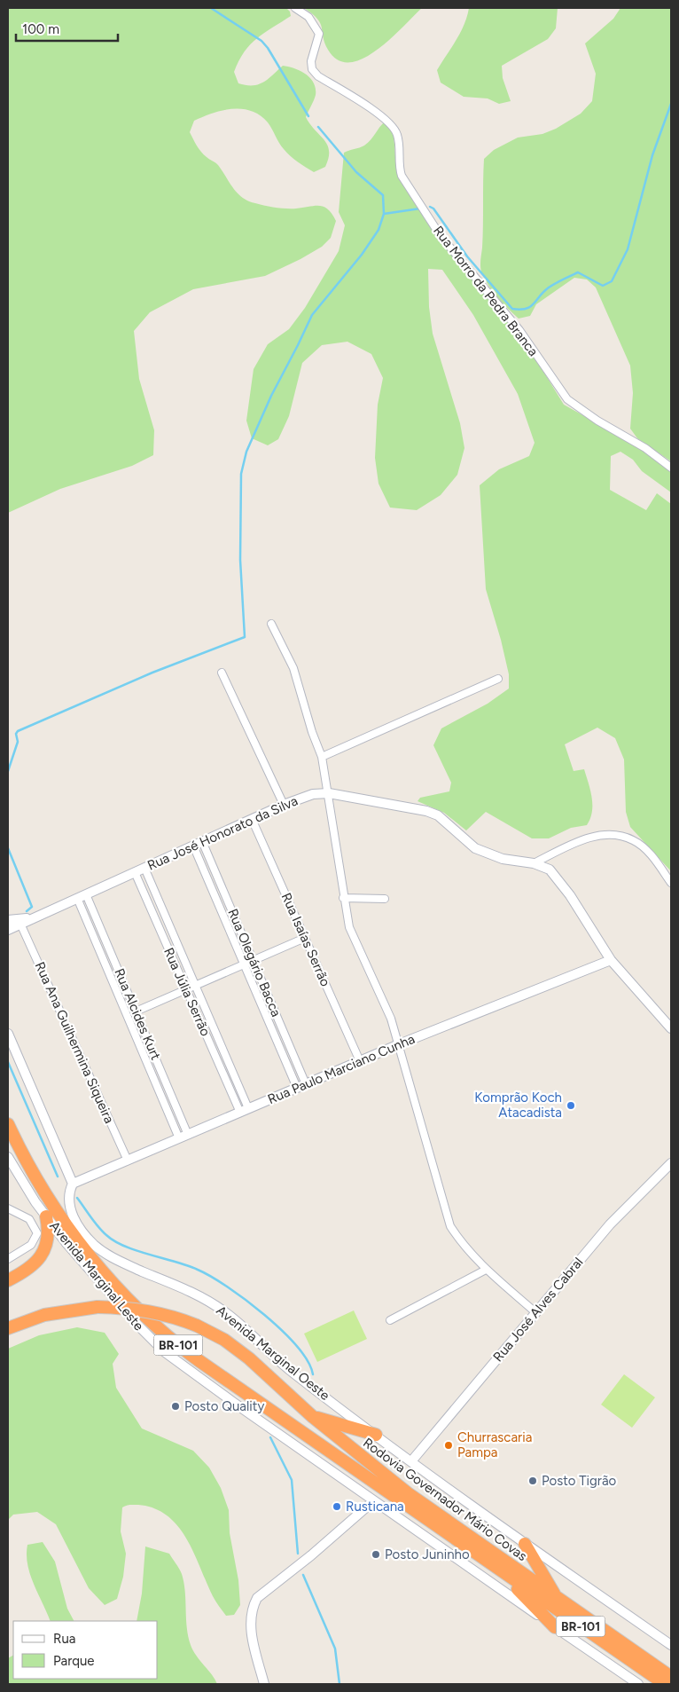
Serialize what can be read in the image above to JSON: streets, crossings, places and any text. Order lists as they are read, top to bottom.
{
  "streets": {
    "highway": ["BR-101", "Rodovia Governador Mário Covas"],
    "main road": [
      "Rua José Honorato da Silva",
      "Rua Paulo Marciano Cunha",
      "Avenida Marginal Leste",
      "Rua José Alves Cabral",
      "Avenida Marginal Oeste"
    ],
    "street": [
      "Rua Morro da Pedra Branca",
      "Rua Isaías Serrão",
      "Rua Olegário Bacca",
      "Rua Júlia Serrão",
      "Rua Alcides Kurt",
      "Rua Ana Guilhermina Siqueira"
    ]
  },
  "crossings": [
    ["Rua José Honorato da Silva", "Rua Isaías Serrão"],
    ["Rua José Honorato da Silva", "Rua Olegário Bacca"],
    ["Rua José Honorato da Silva", "Rua Júlia Serrão"],
    ["Rua José Honorato da Silva", "Rua Alcides Kurt"],
    ["Rua José Honorato da Silva", "Rua Ana Guilhermina Siqueira"],
    ["Rua José Honorato da Silva", "Rua Paulo Marciano Cunha"],
    ["Rua Isaías Serrão", "Rua Paulo Marciano Cunha"],
    ["Rua Olegário Bacca", "Rua Paulo Marciano Cunha"],
    ["Rua Júlia Serrão", "Rua Paulo Marciano Cunha"],
    ["Rua Alcides Kurt", "Rua Paulo Marciano Cunha"],
    ["Rua Ana Guilhermina Siqueira", "Rua Paulo Marciano Cunha"],
    ["Rua Paulo Marciano Cunha", "Avenida Marginal Oeste"],
    ["Rua José Alves Cabral", "Avenida Marginal Oeste"]
  ],
  "places": [
    "Komprão Koch Atacadista",
    "Posto Quality",
    "Churrascaria Pampa",
    "Posto Tigrão",
    "Rusticana",
    "Posto Juninho"
  ],
  "legend": ["Rua", "Parque"],
  "scale_bar": "100 m"
}
